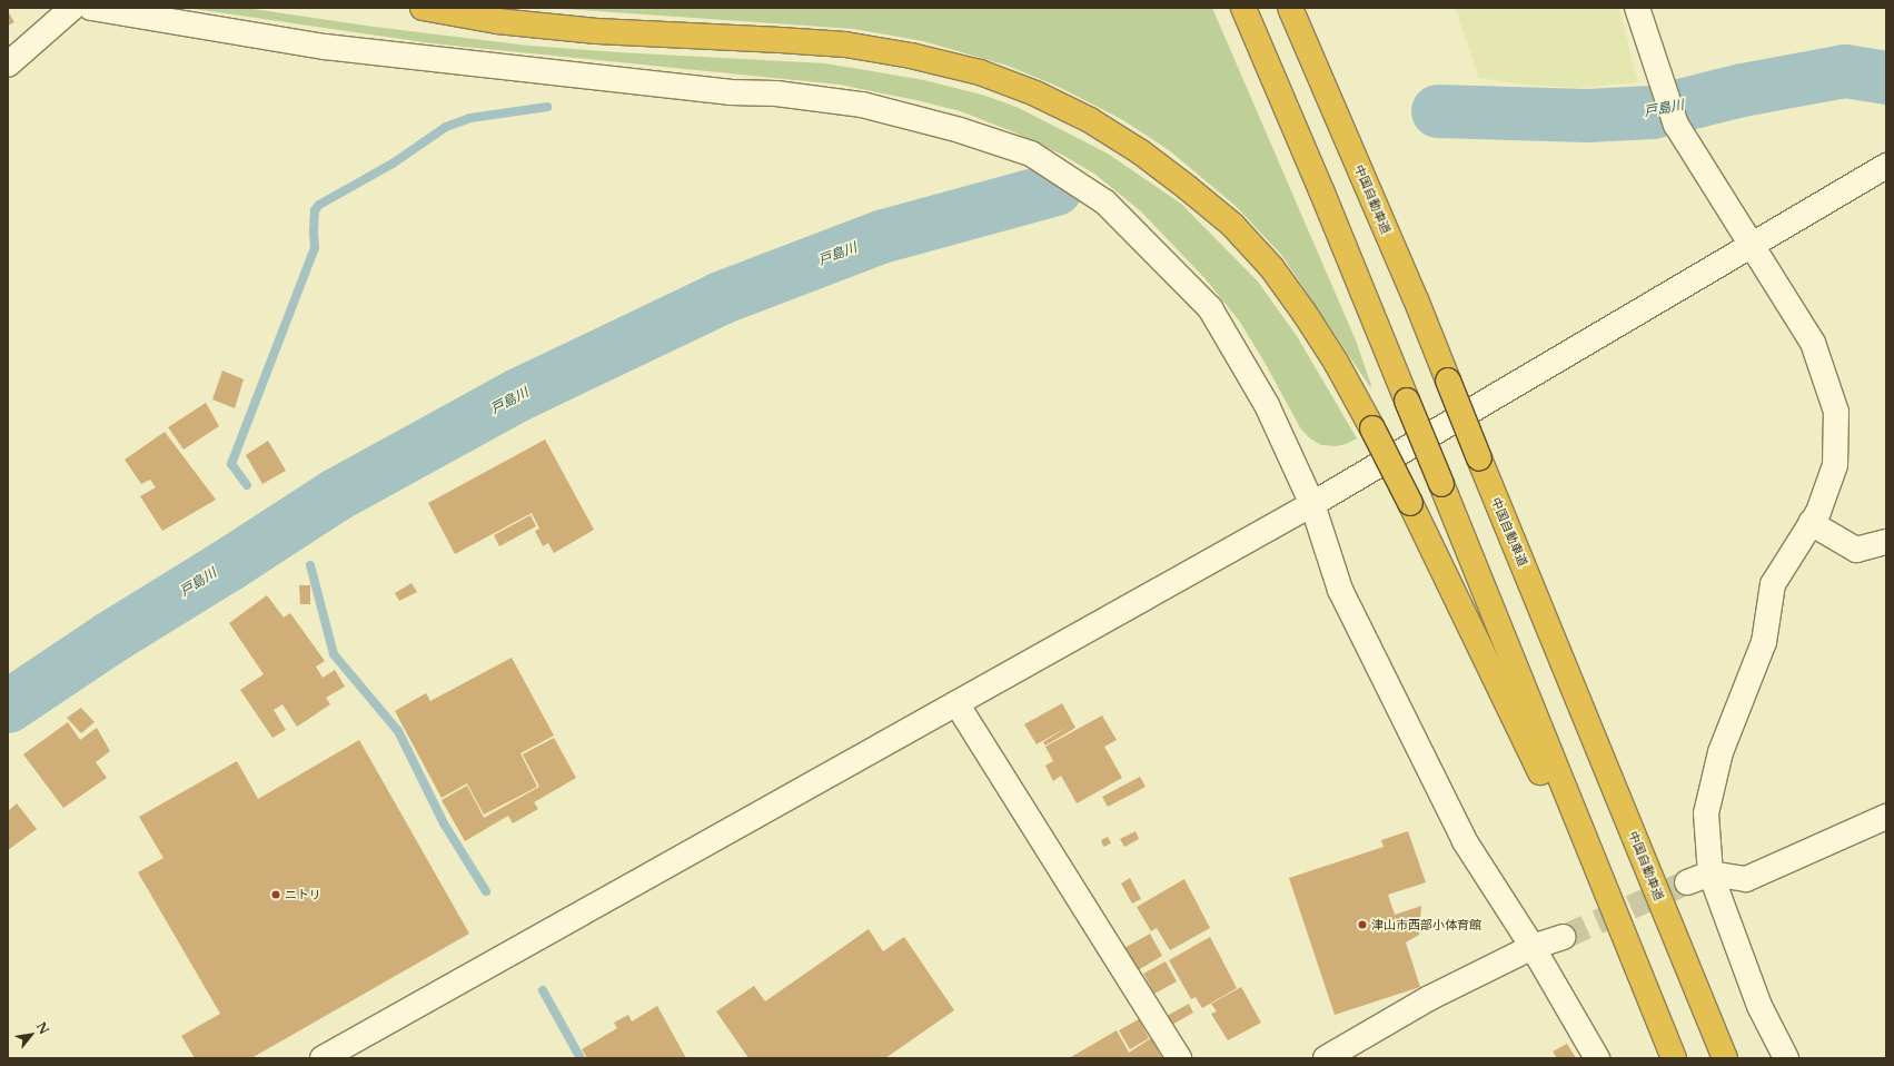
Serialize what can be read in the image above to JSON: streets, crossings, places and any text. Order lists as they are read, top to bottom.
{
  "streets": {
    "highway": ["中国自動車道"]
  },
  "water": ["戸島川"],
  "places": ["ニトリ", "津山市西部小体育館"],
  "north": "top right"
}
